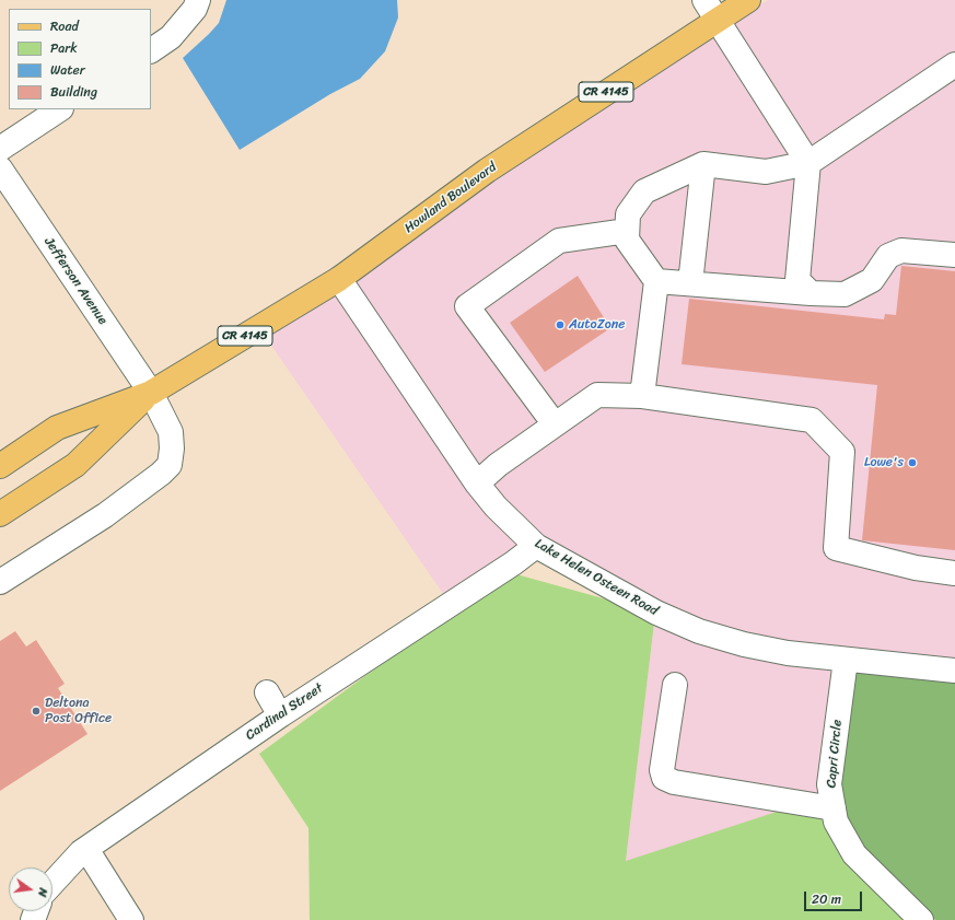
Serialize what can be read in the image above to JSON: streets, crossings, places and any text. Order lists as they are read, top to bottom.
{
  "streets": {
    "main road": ["CR 4145", "Howland Boulevard"],
    "street": [
      "Jefferson Avenue",
      "Lake Helen Osteen Road",
      "Cardinal Street",
      "Capri Circle"
    ]
  },
  "crossings": [
    ["Howland Boulevard", "Jefferson Avenue"],
    ["Howland Boulevard", "Lake Helen Osteen Road"],
    ["Lake Helen Osteen Road", "Cardinal Street"],
    ["Lake Helen Osteen Road", "Capri Circle"]
  ],
  "places": ["AutoZone", "Lowe's", "Deltona Post Office"],
  "legend": [
    "Road",
    "Park",
    "Water",
    "Building"
  ],
  "scale_bar": "20 m",
  "north": "right"
}
